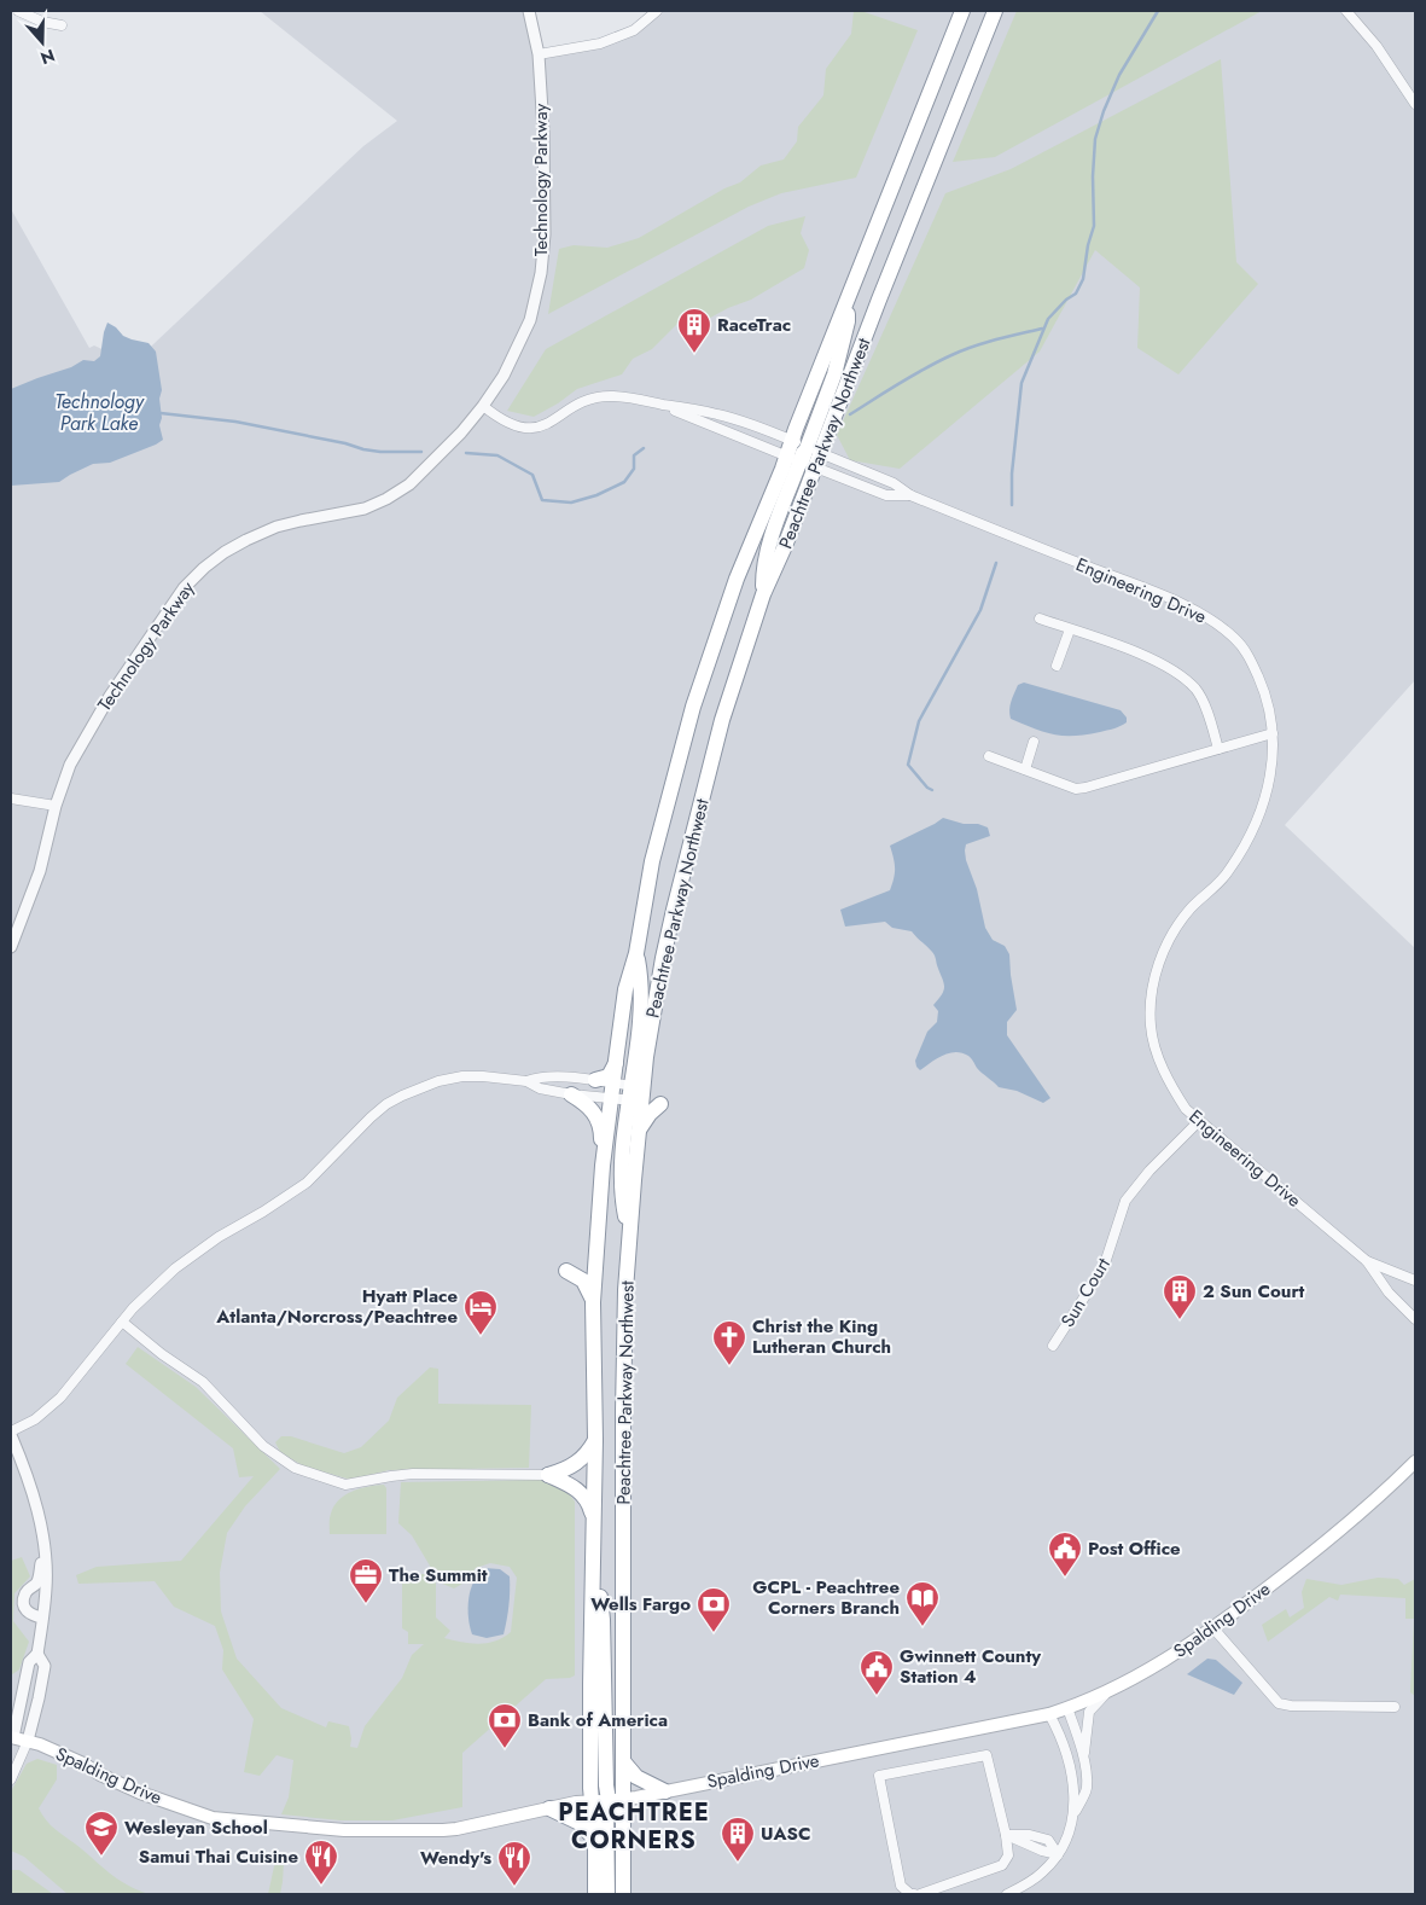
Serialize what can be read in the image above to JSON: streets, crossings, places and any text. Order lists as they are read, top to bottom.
{
  "streets": {
    "highway": ["Peachtree Parkway Northwest"],
    "main road": ["Spalding Drive"],
    "street": ["Technology Parkway", "Engineering Drive", "Sun Court"]
  },
  "crossings": [
    ["Technology Parkway", "Engineering Drive"],
    ["Peachtree Parkway Northwest", "Engineering Drive"],
    ["Peachtree Parkway Northwest", "Spalding Drive"],
    ["Engineering Drive", "Sun Court"]
  ],
  "districts": ["PEACHTREE CORNERS"],
  "water": ["Technology Park Lake"],
  "places": {
    "building": ["RaceTrac", "2 Sun Court", "UASC"],
    "hotel": ["Hyatt Place Atlanta/Norcross/Peachtree"],
    "church": ["Christ the King Lutheran Church"],
    "public building": ["Post Office", "Gwinnett County Station 4"],
    "office": ["The Summit"],
    "library": ["GCPL - Peachtree Corners Branch"],
    "bank": ["Wells Fargo", "Bank of America"],
    "school or university": ["Wesleyan School"],
    "restaurant": ["Samui Thai Cuisine", "Wendy's"]
  },
  "north": "bottom"
}
